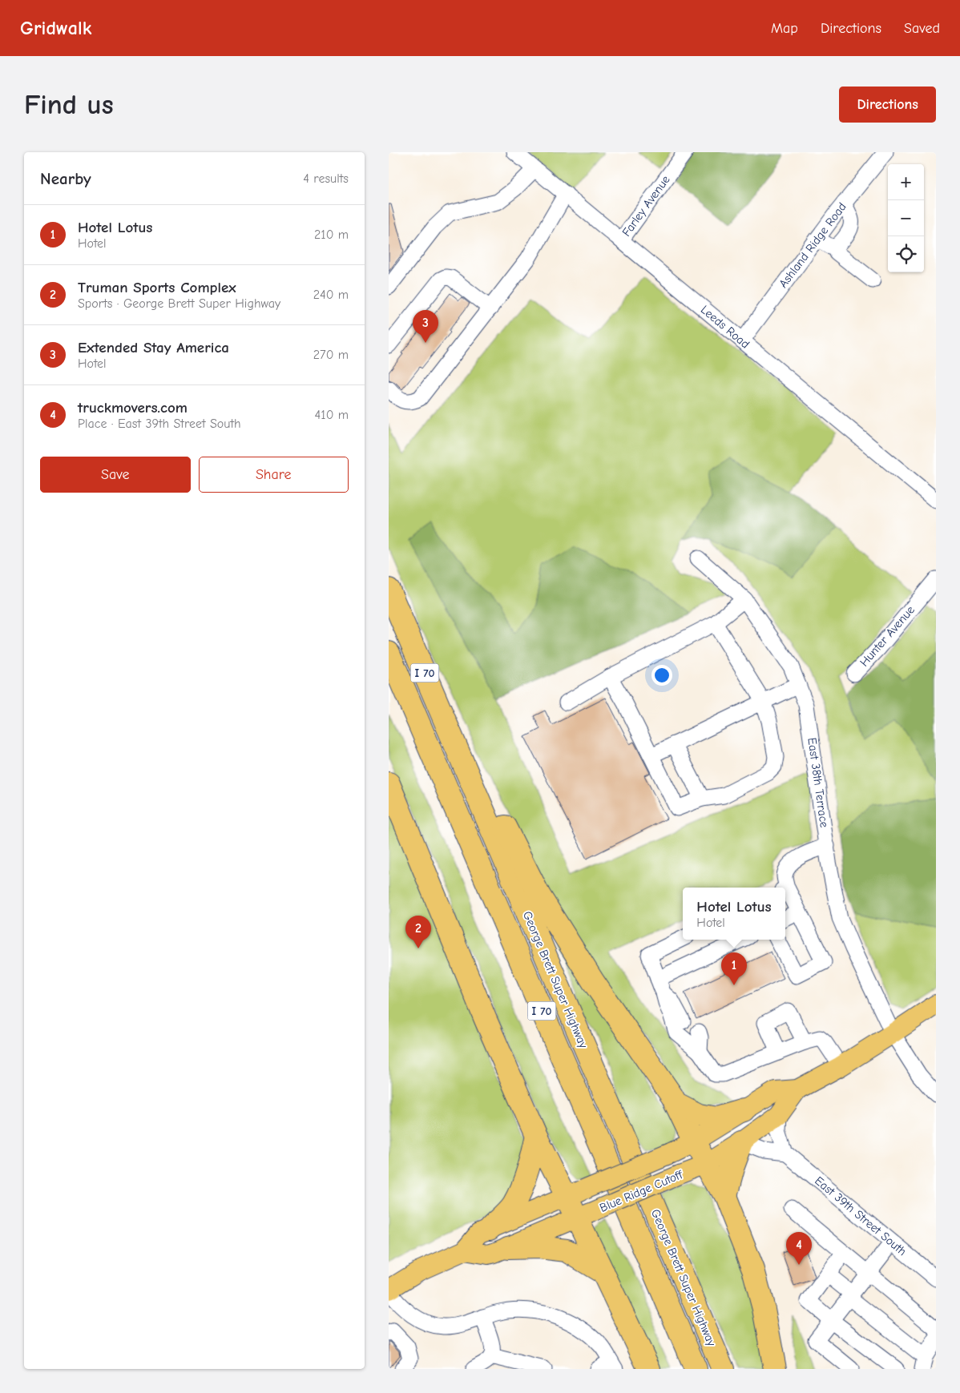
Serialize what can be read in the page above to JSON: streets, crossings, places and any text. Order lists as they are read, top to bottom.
{
  "streets": {
    "highway": ["I 70", "George Brett Super Highway"],
    "main road": ["Blue Ridge Cutoff"],
    "street": [
      "Farley Avenue",
      "Ashland Ridge Road",
      "Leeds Road",
      "Hunter Avenue",
      "East 38th Terrace",
      "East 39th Street South"
    ]
  },
  "crossings": [
    ["Farley Avenue", "Leeds Road"],
    ["Ashland Ridge Road", "Leeds Road"],
    ["East 38th Terrace", "Blue Ridge Cutoff"]
  ],
  "page": {
    "header": "Gridwalk",
    "nav": ["Map", "Directions", "Saved"],
    "buttons": [
      "Directions",
      ["Save", "Share"]
    ],
    "title": "Find us",
    "heading": ["Nearby", "4 results"],
    "map_buttons": ["+", "−"],
    "list": [
      {
        "mark": "1",
        "name": "Hotel Lotus",
        "note": "Hotel",
        "value": "210 m"
      },
      {
        "mark": "2",
        "name": "Truman Sports Complex",
        "note": "Sports · George Brett Super Highway",
        "value": "240 m"
      },
      {
        "mark": "3",
        "name": "Extended Stay America",
        "note": "Hotel",
        "value": "270 m"
      },
      {
        "mark": "4",
        "name": "truckmovers.com",
        "note": "Place · East 39th Street South",
        "value": "410 m"
      }
    ],
    "pins": [
      "3",
      "2",
      "1",
      "4"
    ],
    "popup": ["Hotel Lotus", "Hotel"]
  }
}
